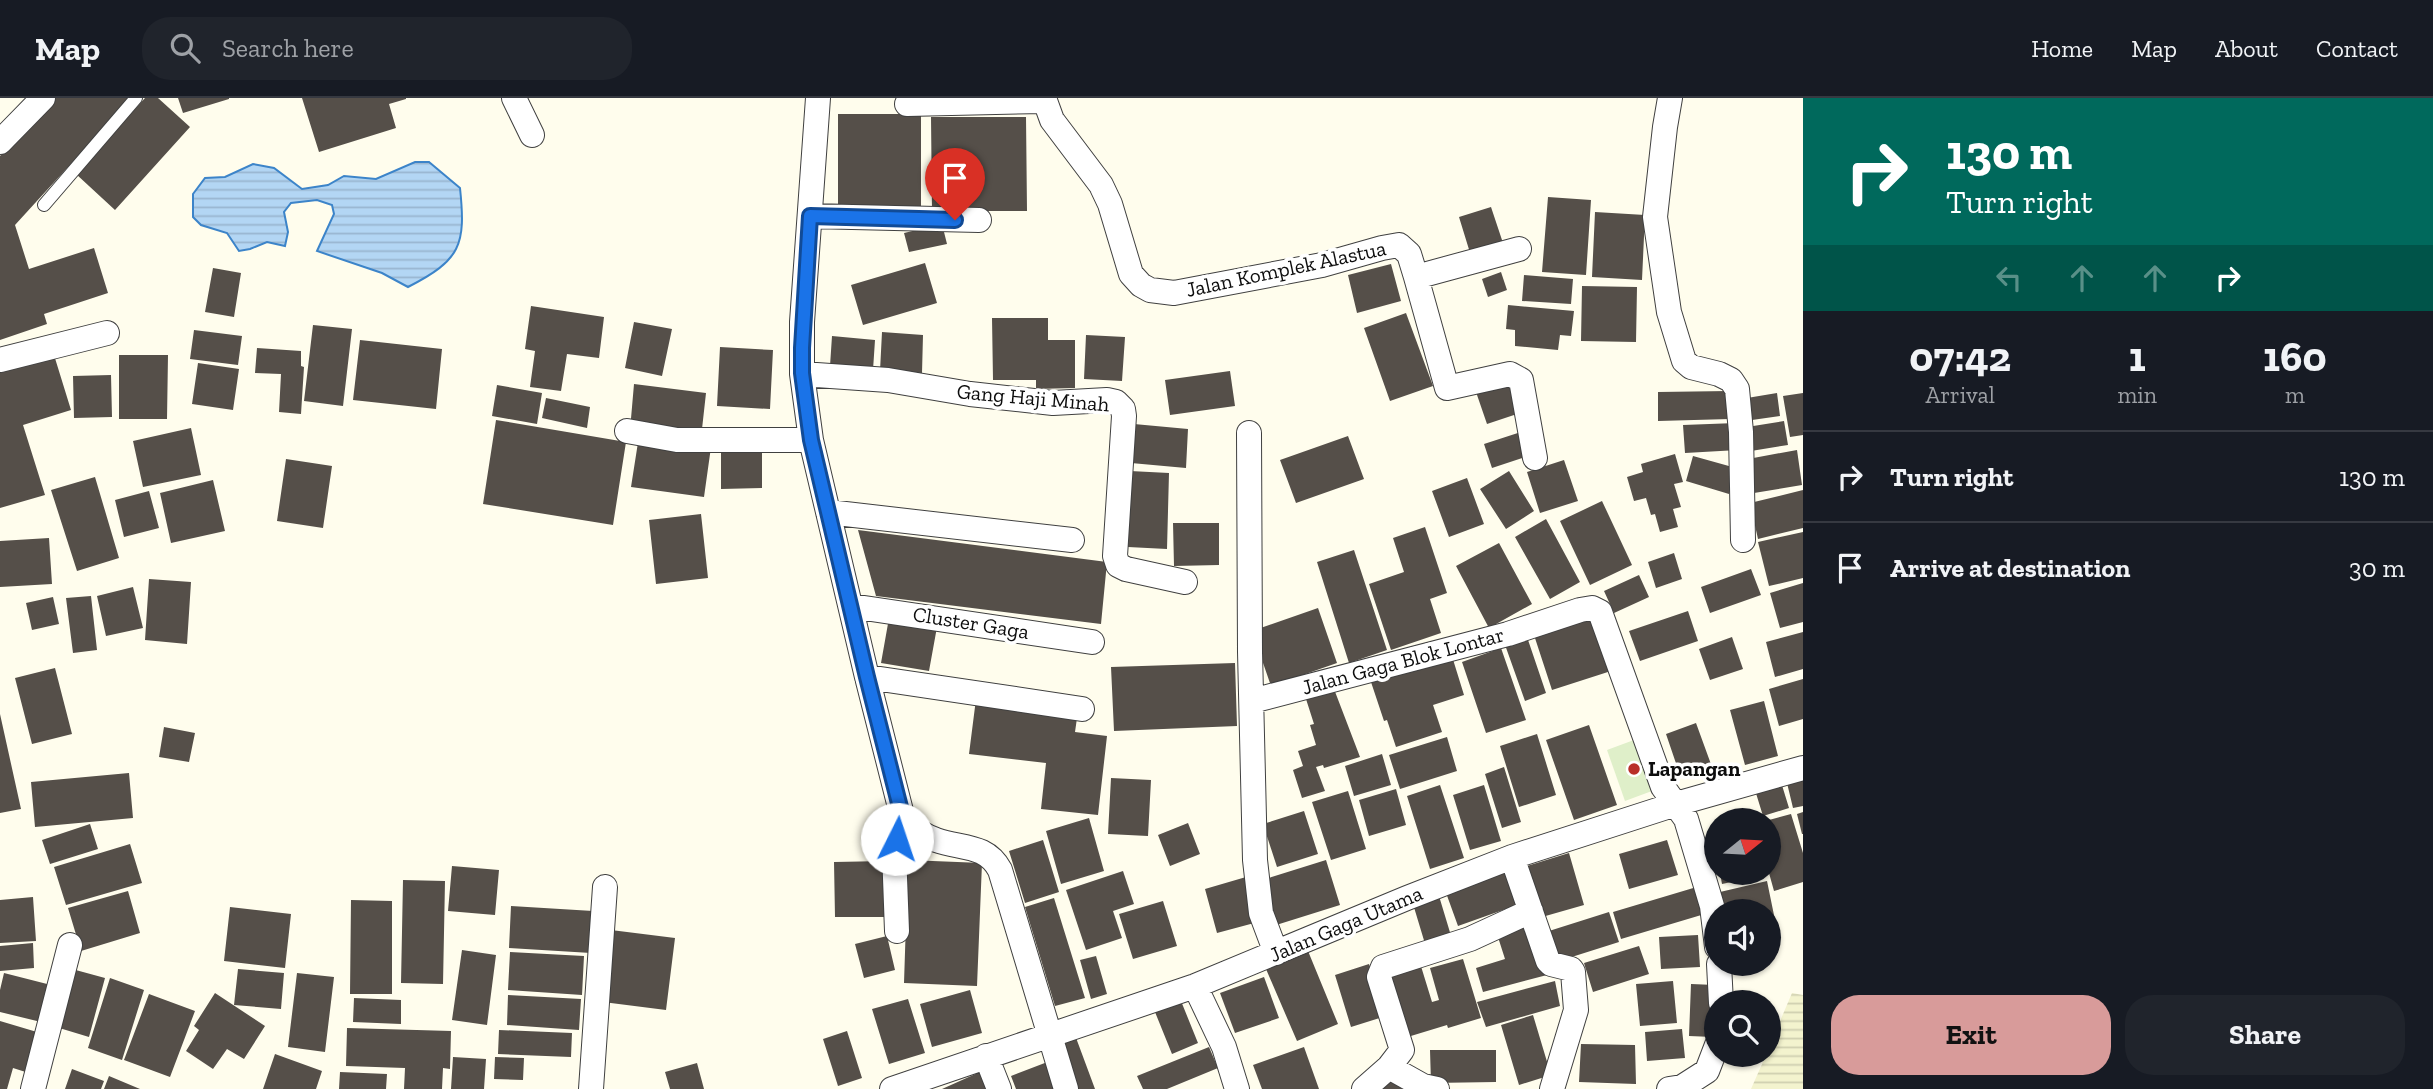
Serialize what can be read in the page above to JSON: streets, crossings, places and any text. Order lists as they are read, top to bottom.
{
  "streets": {
    "street": [
      "Jalan Komplek Alastua",
      "Gang Haji Minah",
      "Cluster Gaga",
      "Jalan Gaga Blok Lontar",
      "Jalan Gaga Utama"
    ]
  },
  "crossings": [
    ["Jalan Gaga Blok Lontar", "Jalan Gaga Utama"]
  ],
  "places": ["Lapangan"],
  "north": "right",
  "page": {
    "header": "Map",
    "search": "Search here",
    "nav": [
      "Home",
      "Map",
      "About",
      "Contact"
    ],
    "turn": ["130 m", "Turn right"],
    "eta": [
      "07:42",
      "Arrival",
      "1",
      "min",
      "160",
      "m"
    ],
    "list": [
      {
        "name": "Turn right",
        "value": "130 m"
      },
      {
        "name": "Arrive at destination",
        "value": "30 m"
      }
    ],
    "buttons": ["Exit", "Share"]
  }
}
